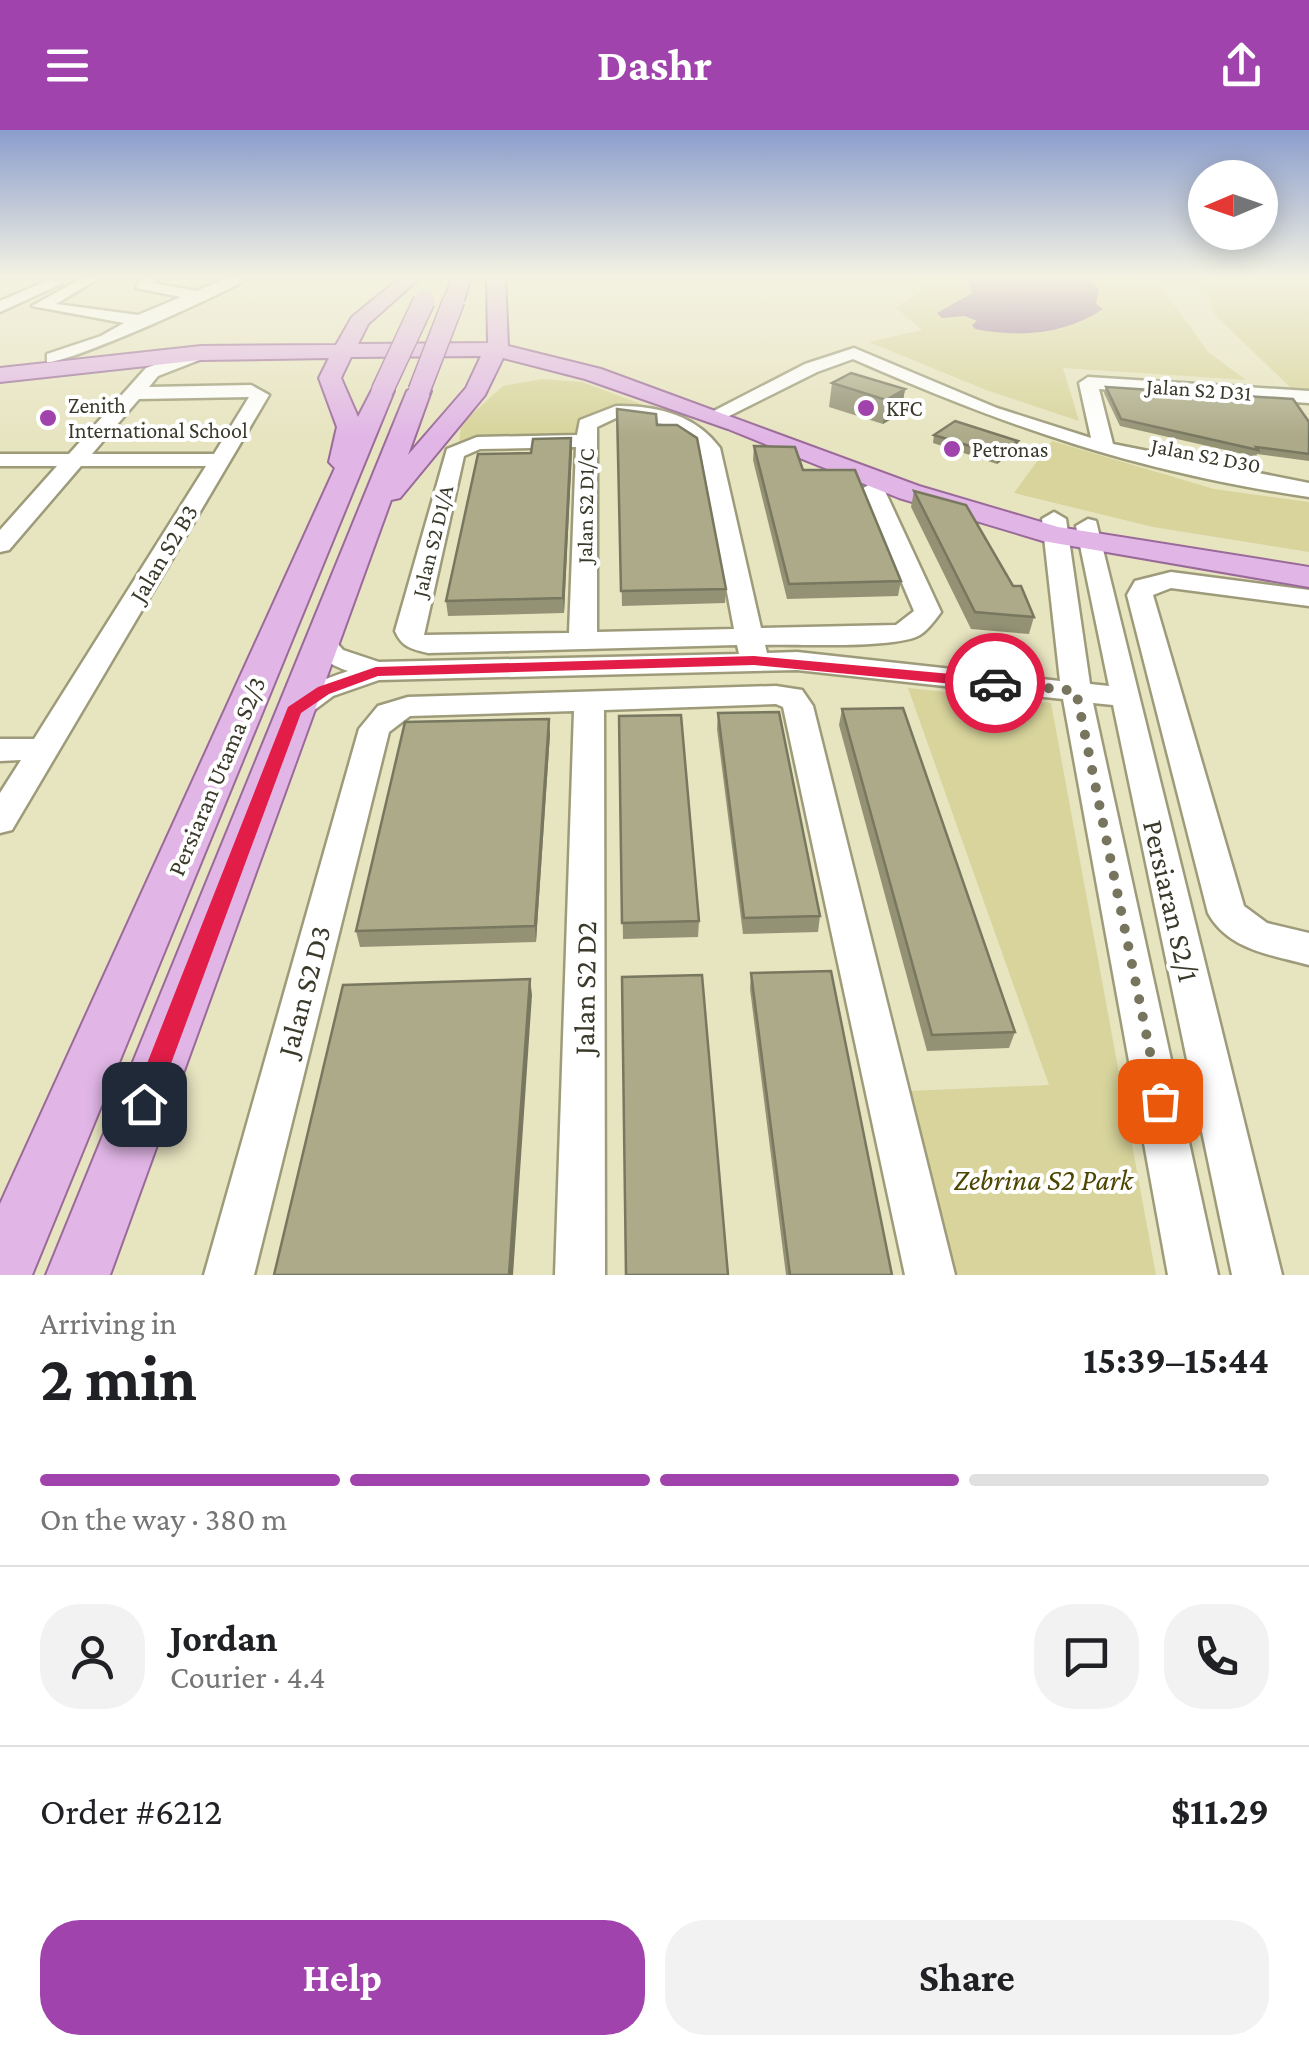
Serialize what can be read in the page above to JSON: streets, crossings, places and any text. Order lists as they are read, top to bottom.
{
  "streets": {
    "main road": ["Persiaran Utama S2/3"],
    "street": [
      "Jalan S2 D31",
      "Jalan S2 D30",
      "Jalan S2 D1/C",
      "Jalan S2 D1/A",
      "Jalan S2 B3",
      "Persiaran S2/1",
      "Jalan S2 D2",
      "Jalan S2 D3"
    ]
  },
  "crossings": [
    ["Jalan S2 D31", "Jalan S2 D30"],
    ["Jalan S2 D1/C", "Jalan S2 D1/A"],
    ["Jalan S2 D2", "Jalan S2 D3"]
  ],
  "parks": ["Zebrina S2 Park"],
  "places": ["KFC", "Zenith International School", "Petronas"],
  "north": "left",
  "page": {
    "header": "Dashr",
    "heading": ["2 min", "Arriving in", "15:39–15:44"],
    "panel": [
      "Jordan",
      "Courier · 4.4",
      "Order #6212",
      "$11.29"
    ],
    "bar": "On the way · 380 m",
    "buttons": ["Help", "Share"]
  }
}
